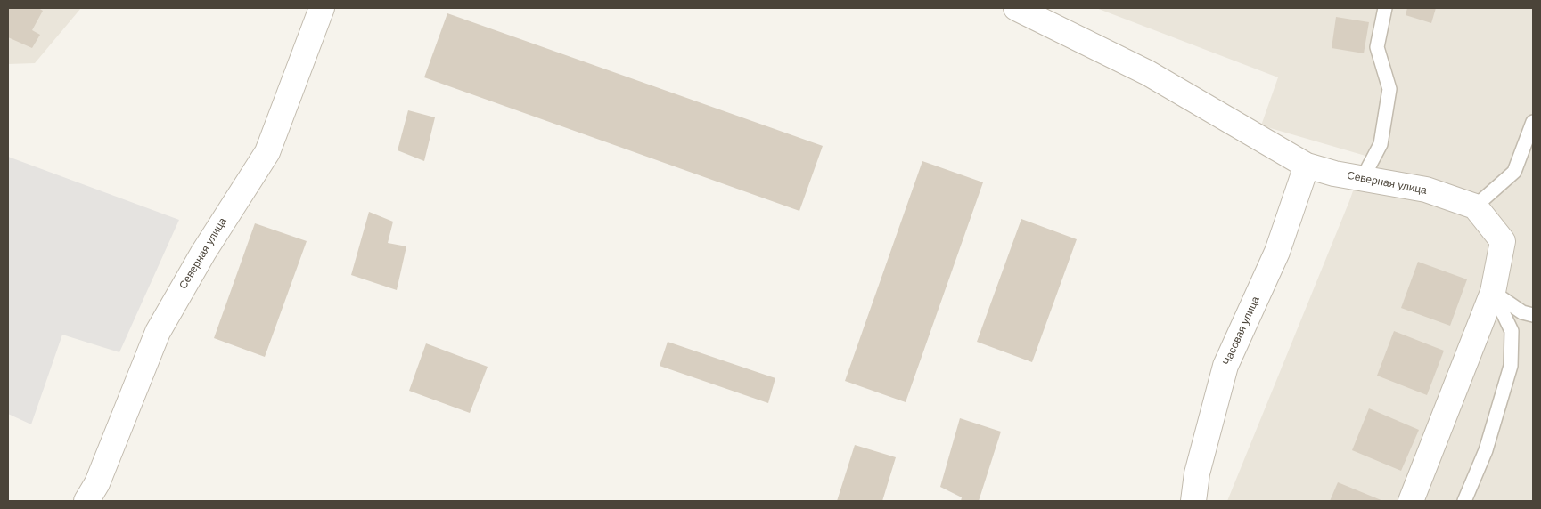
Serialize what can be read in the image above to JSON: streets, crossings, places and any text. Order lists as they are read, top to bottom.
{
  "streets": {
    "street": ["Северная улица", "Часовая улица"]
  },
  "crossings": [
    ["Северная улица", "Часовая улица"]
  ]
}
